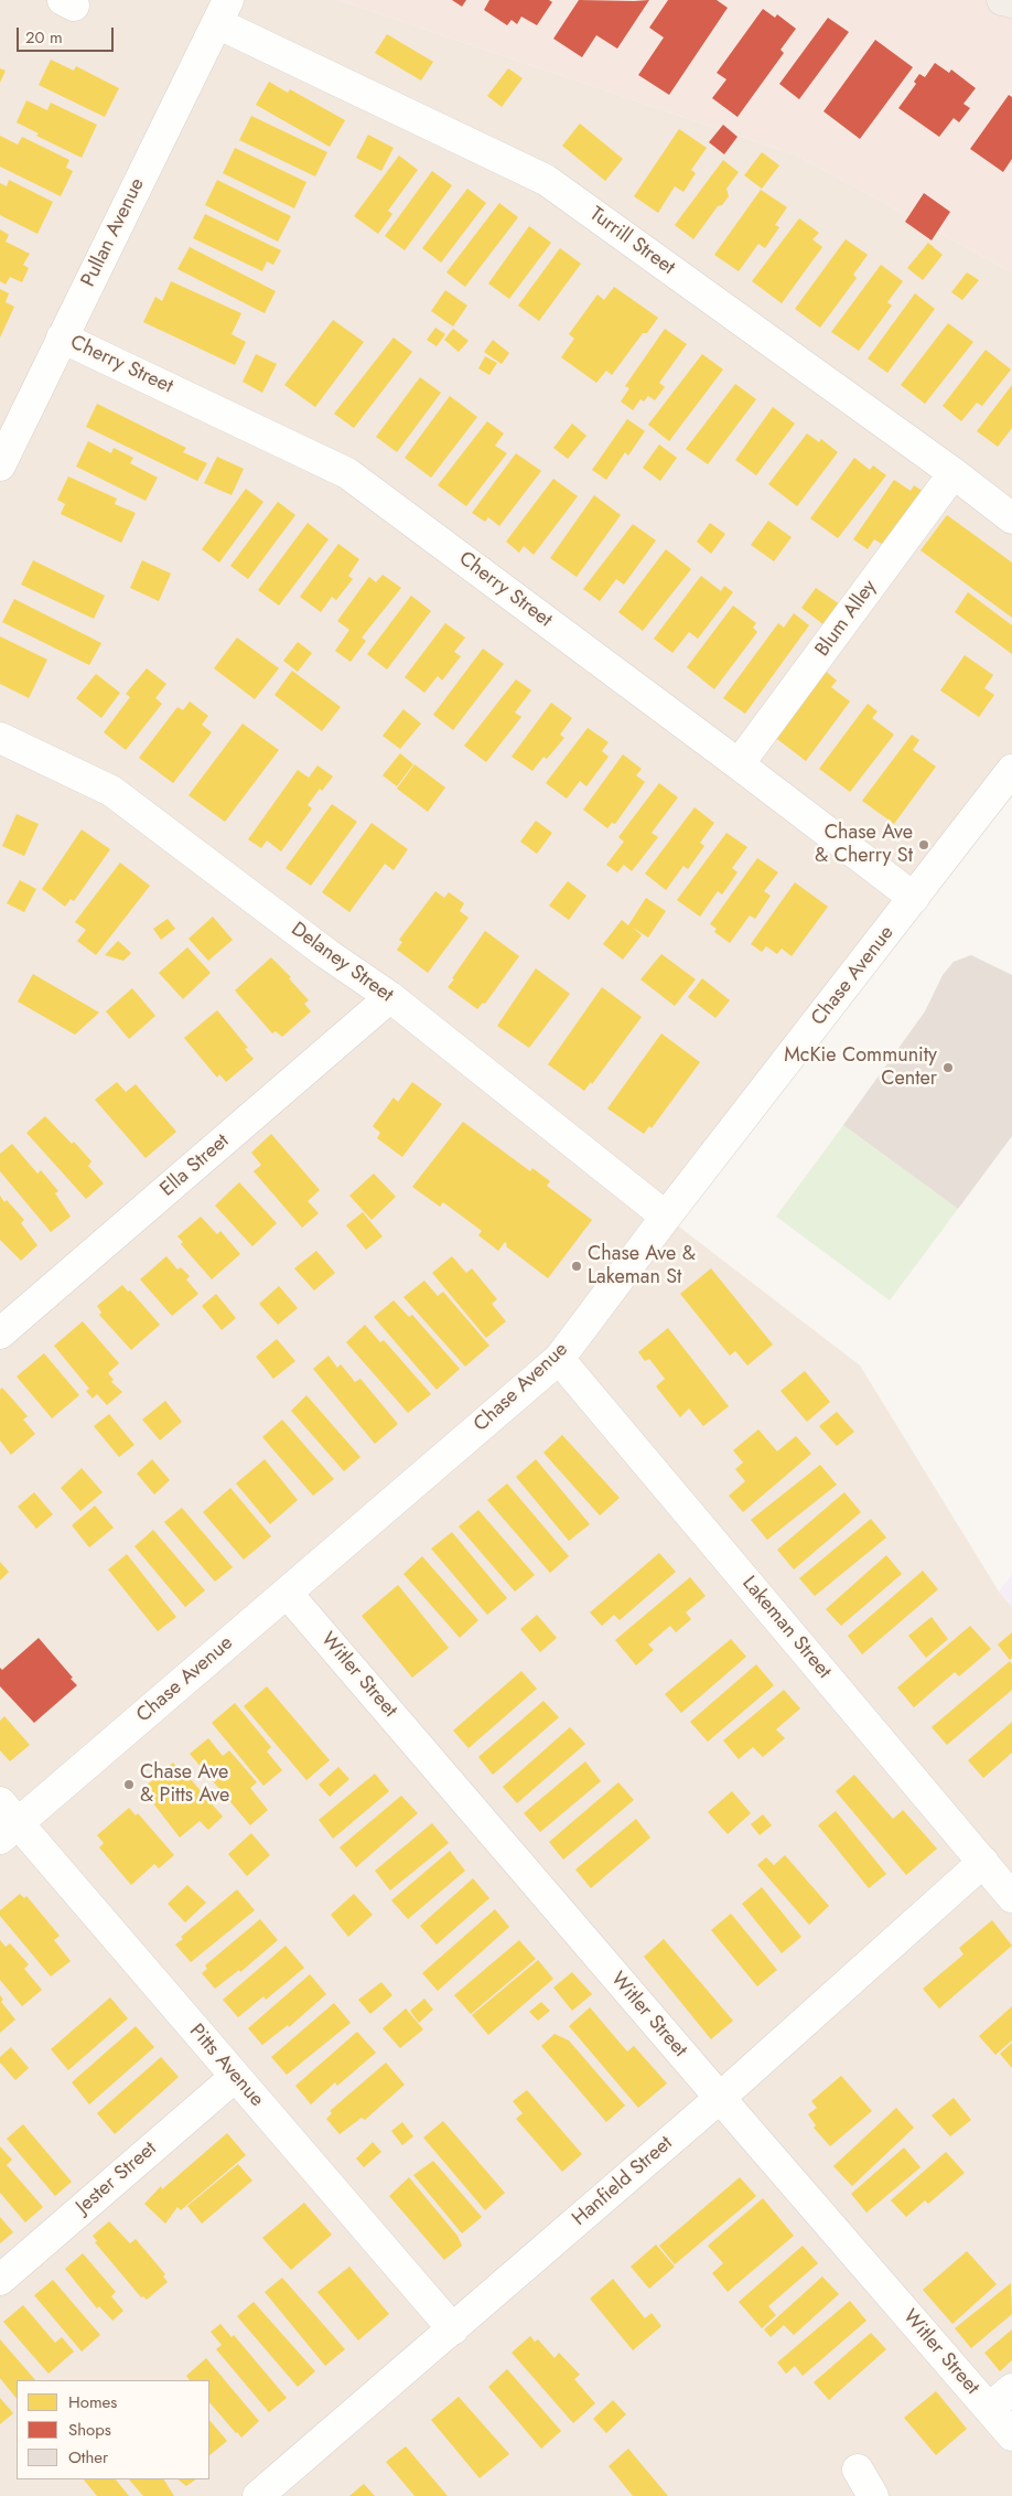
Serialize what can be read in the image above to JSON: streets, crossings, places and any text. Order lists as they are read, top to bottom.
{
  "streets": {
    "street": [
      "Pullan Avenue",
      "Turrill Street",
      "Cherry Street",
      "Blum Alley",
      "Delaney Street",
      "Chase Avenue",
      "Ella Street",
      "Lakeman Street",
      "Witler Street",
      "Pitts Avenue",
      "Jester Street",
      "Hanfield Street"
    ]
  },
  "crossings": [
    ["Pullan Avenue", "Turrill Street"],
    ["Pullan Avenue", "Cherry Street"],
    ["Turrill Street", "Blum Alley"],
    ["Cherry Street", "Blum Alley"],
    ["Cherry Street", "Chase Avenue"],
    ["Delaney Street", "Chase Avenue"],
    ["Delaney Street", "Ella Street"],
    ["Chase Avenue", "Lakeman Street"],
    ["Chase Avenue", "Witler Street"],
    ["Chase Avenue", "Pitts Avenue"],
    ["Lakeman Street", "Hanfield Street"],
    ["Witler Street", "Hanfield Street"],
    ["Pitts Avenue", "Jester Street"],
    ["Pitts Avenue", "Hanfield Street"]
  ],
  "places": [
    "Chase Ave & Cherry St",
    "McKie Community Center",
    "Chase Ave & Lakeman St",
    "Chase Ave & Pitts Ave"
  ],
  "legend": ["Homes", "Shops", "Other"],
  "scale_bar": "20 m"
}
